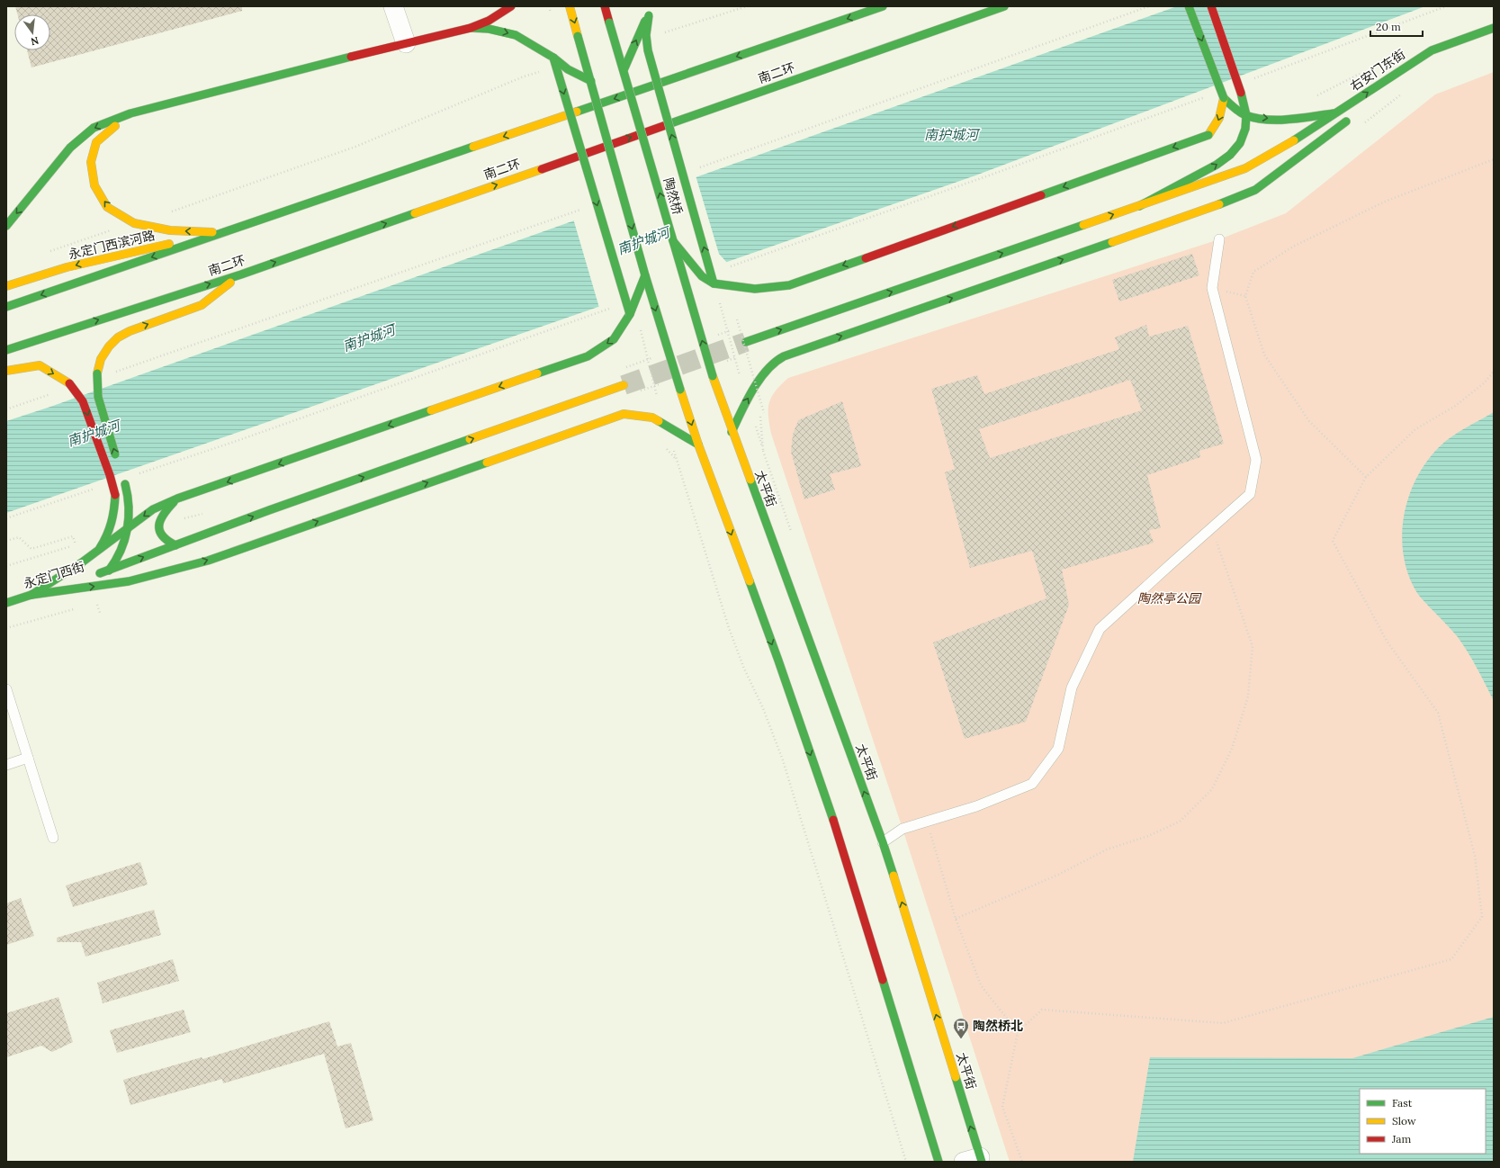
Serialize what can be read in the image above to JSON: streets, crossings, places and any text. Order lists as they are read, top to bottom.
{
  "streets": {
    "main road": [
      "右安门东街",
      "南二环",
      "陶然桥",
      "永定门西滨河路",
      "太平街",
      "永定门西街"
    ]
  },
  "crossings": [
    ["陶然桥", "太平街"]
  ],
  "water": ["南护城河"],
  "parks": ["陶然亭公园"],
  "places": {
    "bus stop": ["陶然桥北"]
  },
  "legend": ["Fast", "Slow", "Jam"],
  "scale_bar": "20 m",
  "north": "bottom"
}
